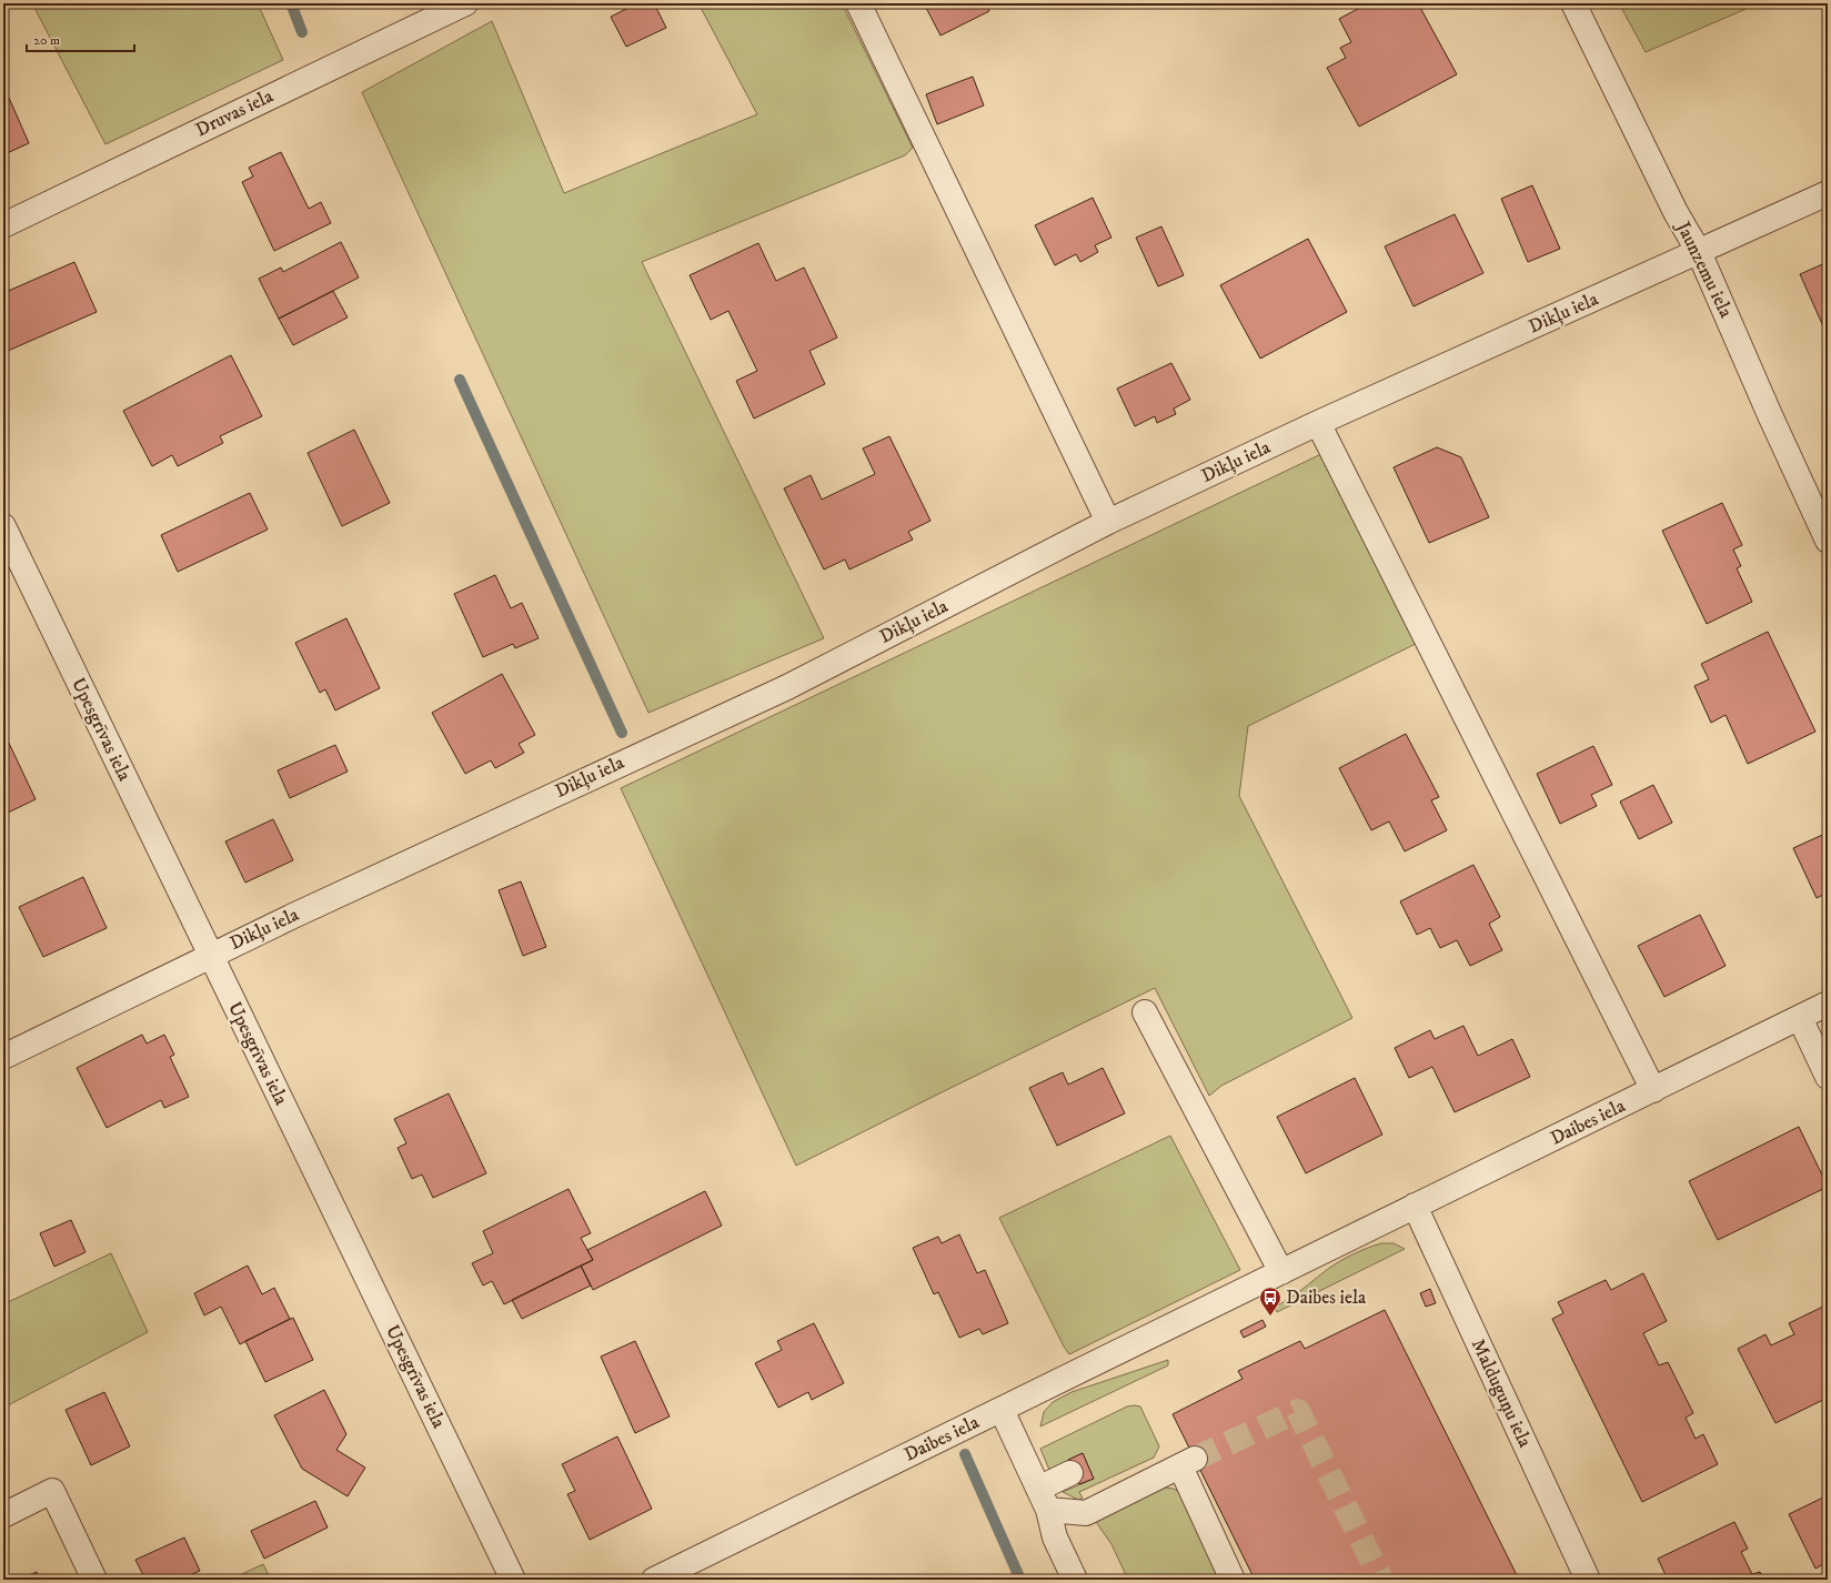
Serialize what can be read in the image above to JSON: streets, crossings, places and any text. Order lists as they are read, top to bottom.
{
  "streets": {
    "street": [
      "Druvas iela",
      "Jaunzemu iela",
      "Dikļu iela",
      "Upesgrīvas iela",
      "Daibes iela",
      "Malduguņu iela"
    ]
  },
  "crossings": [
    ["Jaunzemu iela", "Dikļu iela"],
    ["Dikļu iela", "Upesgrīvas iela"],
    ["Daibes iela", "Malduguņu iela"]
  ],
  "places": {
    "bus stop": ["Daibes iela"]
  },
  "scale_bar": "20 m"
}
